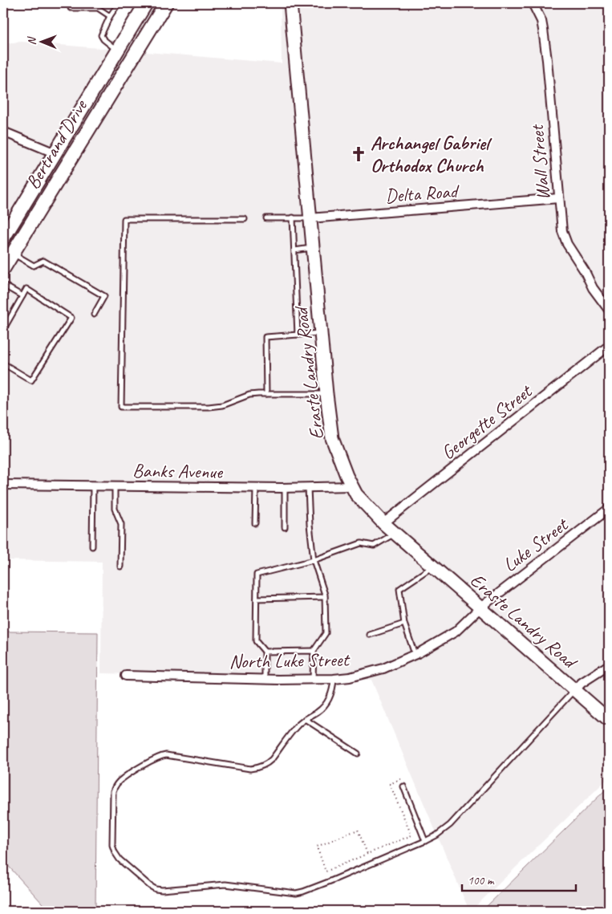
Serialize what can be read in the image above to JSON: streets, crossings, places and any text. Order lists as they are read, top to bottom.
{
  "streets": {
    "main road": ["Bertrand Drive"],
    "street": [
      "Wall Street",
      "Delta Road",
      "Eraste Landry Road",
      "Georgette Street",
      "Banks Avenue",
      "Luke Street",
      "North Luke Street"
    ]
  },
  "crossings": [
    ["Wall Street", "Delta Road"],
    ["Delta Road", "Eraste Landry Road"],
    ["Eraste Landry Road", "Georgette Street"],
    ["Eraste Landry Road", "Banks Avenue"],
    ["Eraste Landry Road", "Luke Street"],
    ["Eraste Landry Road", "North Luke Street"],
    ["Luke Street", "North Luke Street"]
  ],
  "places": {
    "church": ["Archangel Gabriel Orthodox Church"]
  },
  "scale_bar": "100 m",
  "north": "left"
}
